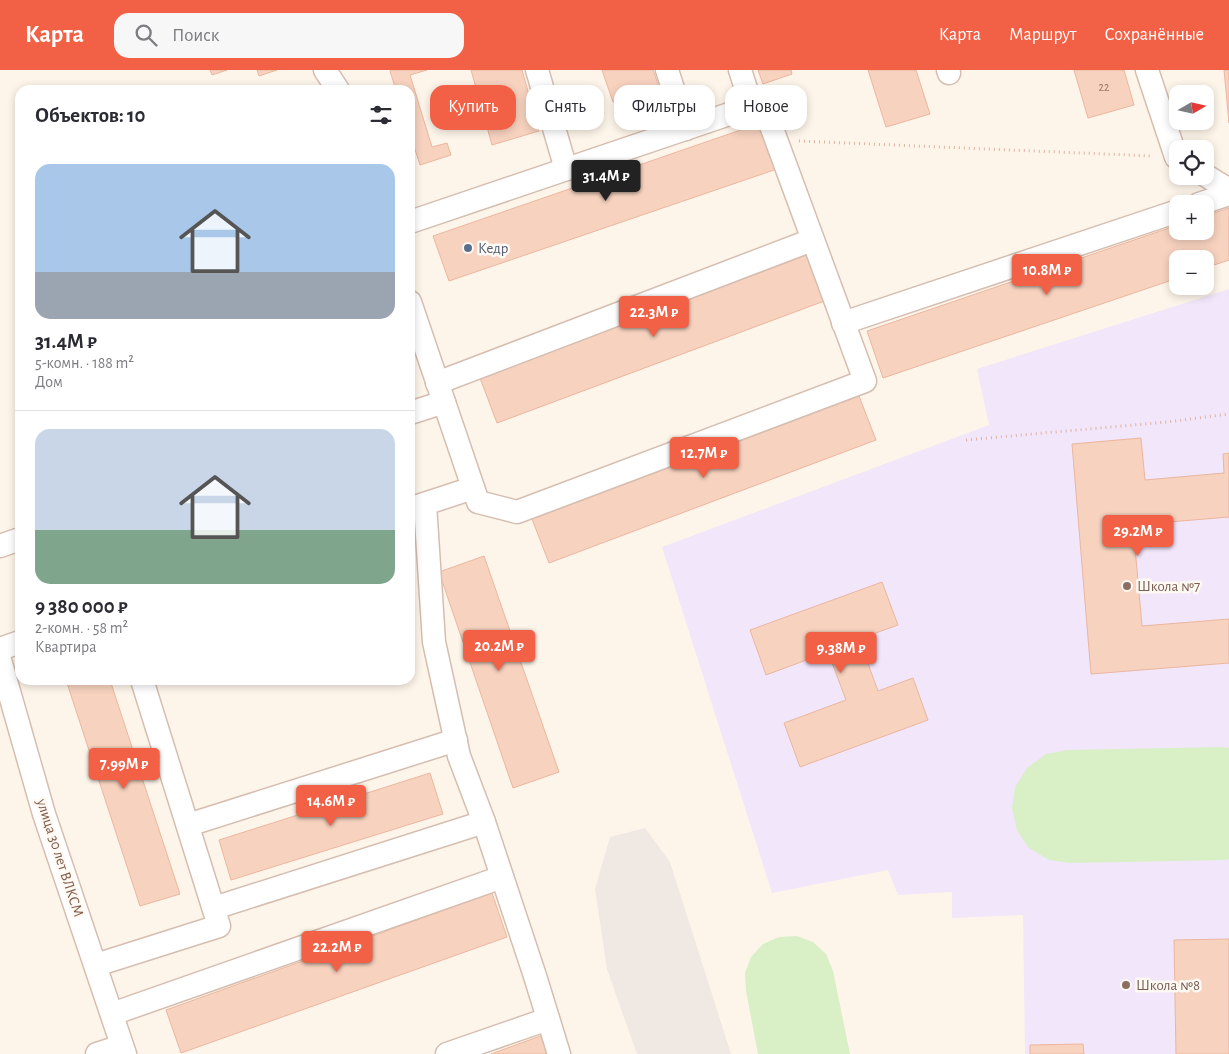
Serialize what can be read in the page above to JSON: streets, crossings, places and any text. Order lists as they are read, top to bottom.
{
  "streets": {
    "street": ["улица 30 лет ВЛКСМ"]
  },
  "places": ["Кедр", "Школа №7", "Школа №8"],
  "house_numbers": ["22"],
  "north": "right",
  "page": {
    "header": "Карта",
    "search": "Поиск",
    "nav": ["Карта", "Маршрут", "Сохранённые"],
    "map_buttons": ["+", "−"],
    "chip": [
      "Купить",
      "Снять",
      "Фильтры",
      "Новое"
    ],
    "heading": "Объектов: 10",
    "list": [
      {
        "name": "31.4M ₽",
        "note": "5-комн. · 188 m² · Дом"
      },
      {
        "name": "9 380 000 ₽",
        "note": "2-комн. · 58 m² · Квартира"
      }
    ],
    "price": [
      "31.4M ₽",
      "10.8M ₽",
      "22.3M ₽",
      "12.7M ₽",
      "29.2M ₽",
      "20.2M ₽",
      "9.38M ₽",
      "7.99M ₽",
      "14.6M ₽",
      "22.2M ₽"
    ]
  }
}
